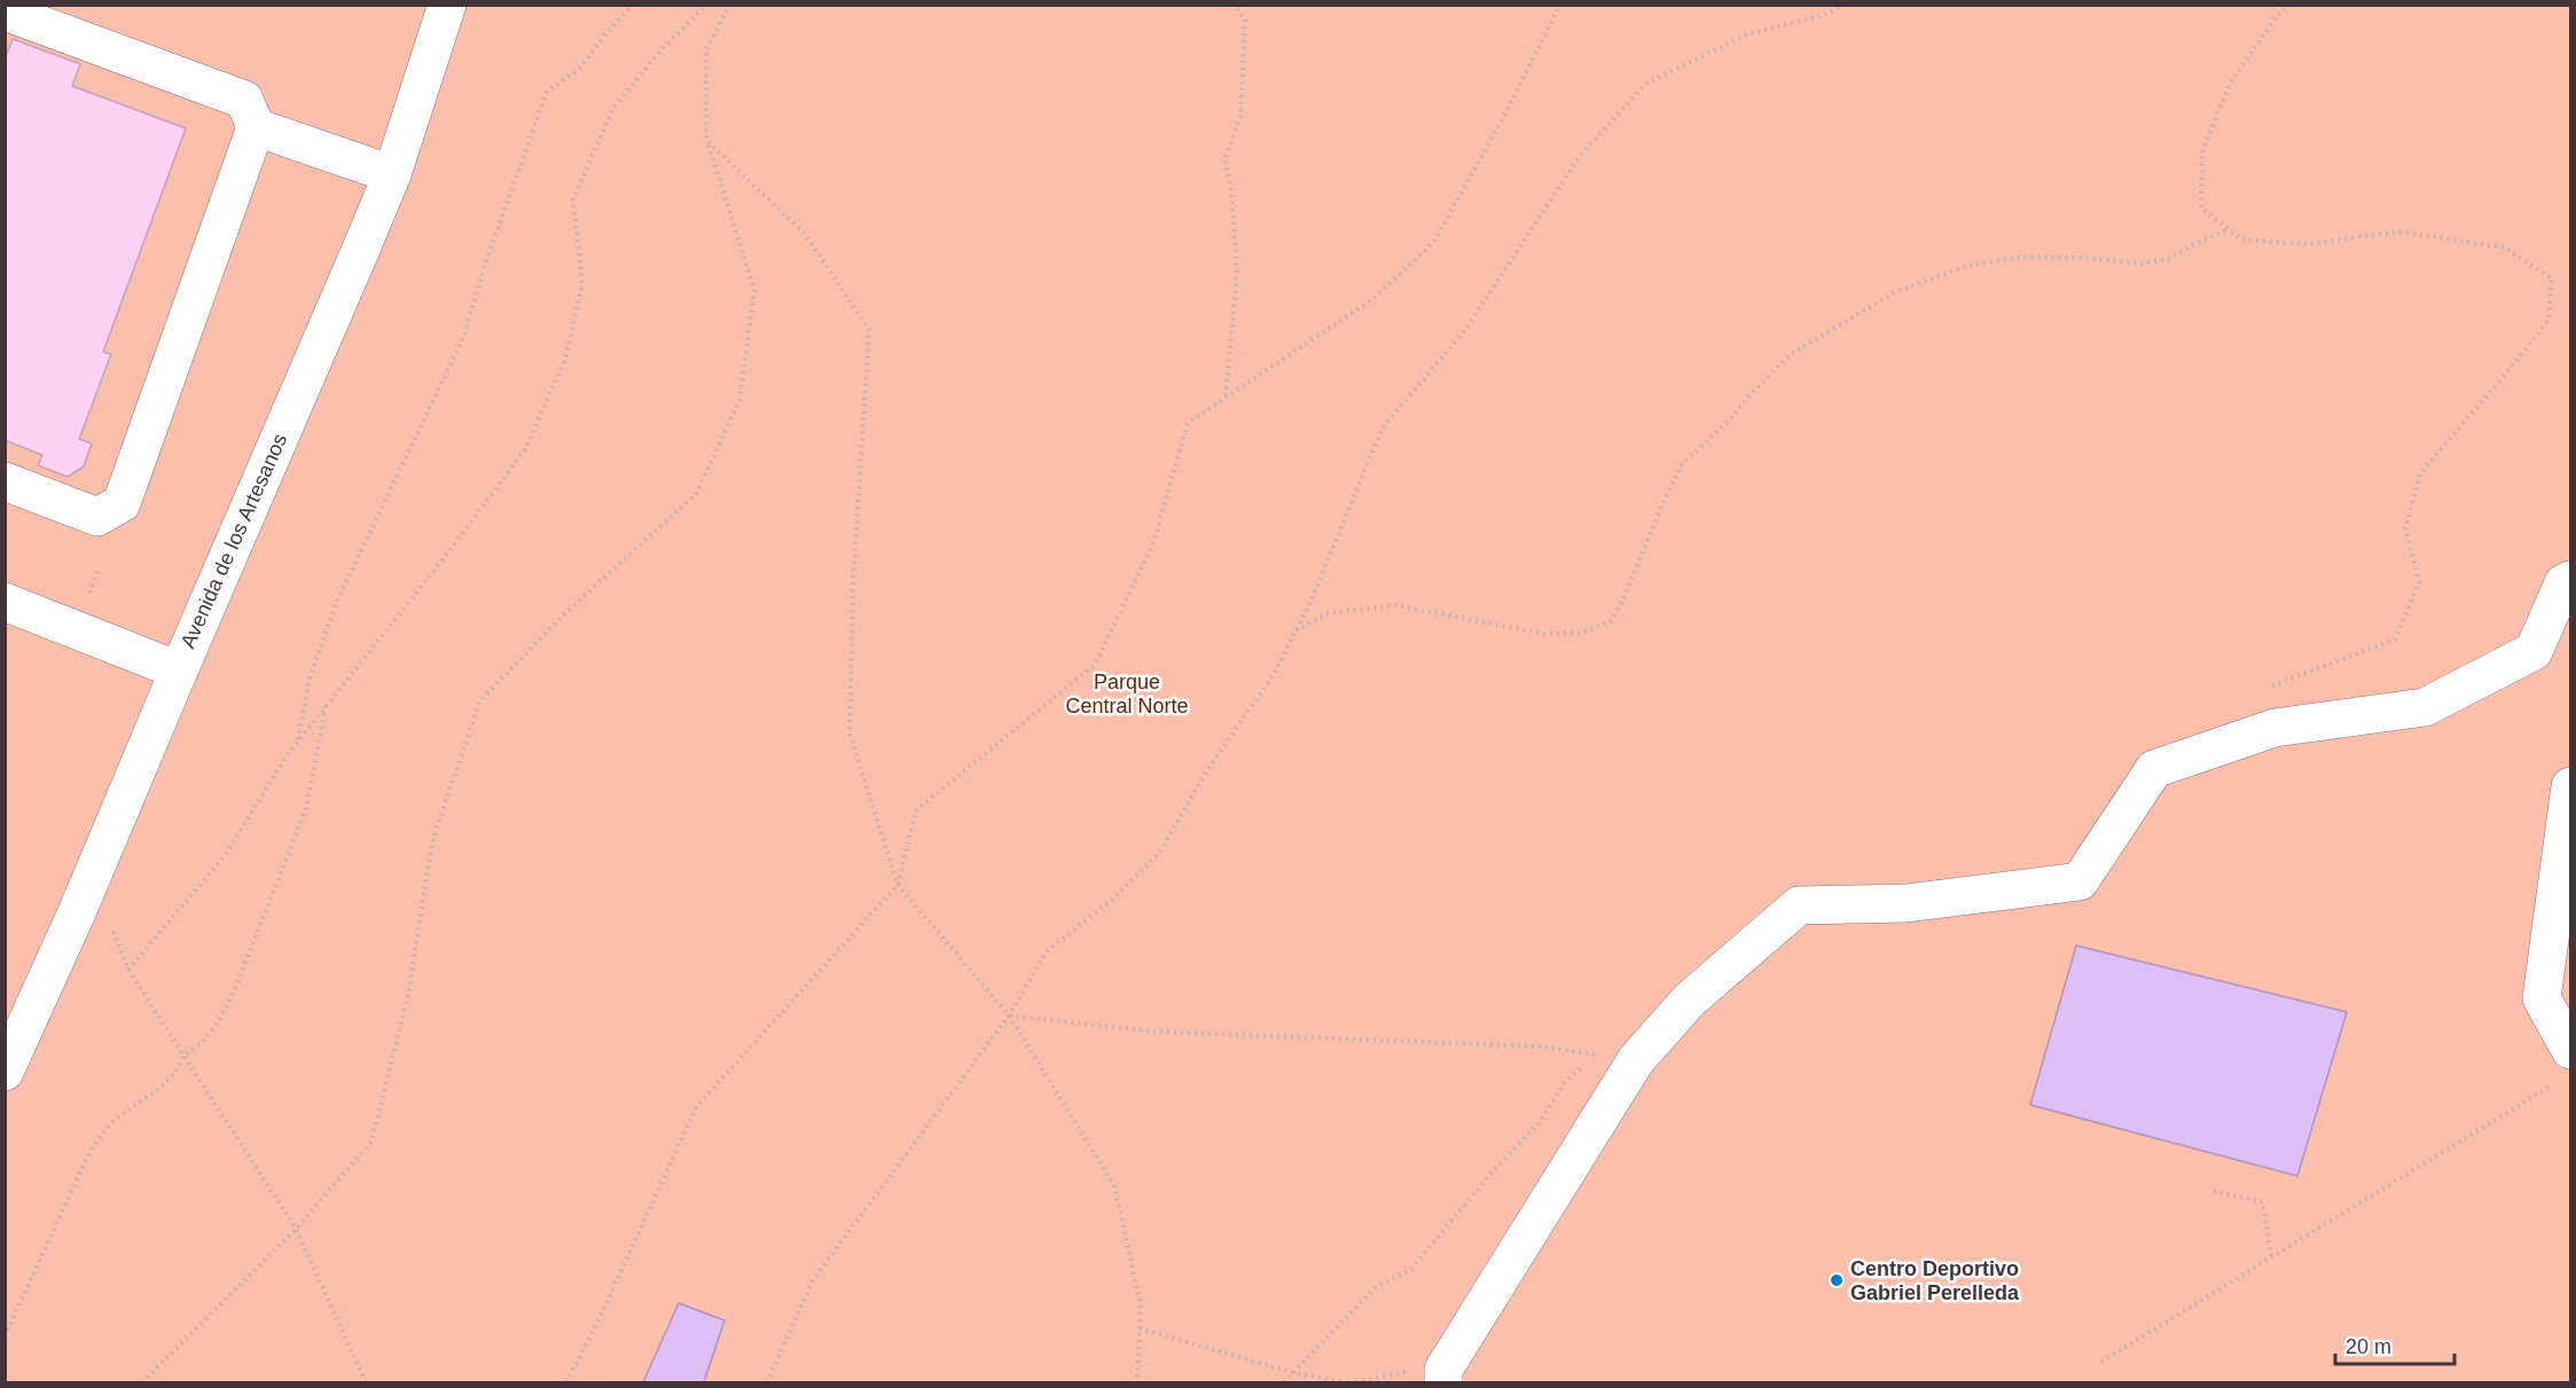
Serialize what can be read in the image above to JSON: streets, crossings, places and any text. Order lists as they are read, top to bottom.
{
  "streets": {
    "street": ["Avenida de los Artesanos"]
  },
  "parks": ["Parque Central Norte"],
  "places": ["Centro Deportivo Gabriel Perelleda"],
  "scale_bar": "20 m"
}
